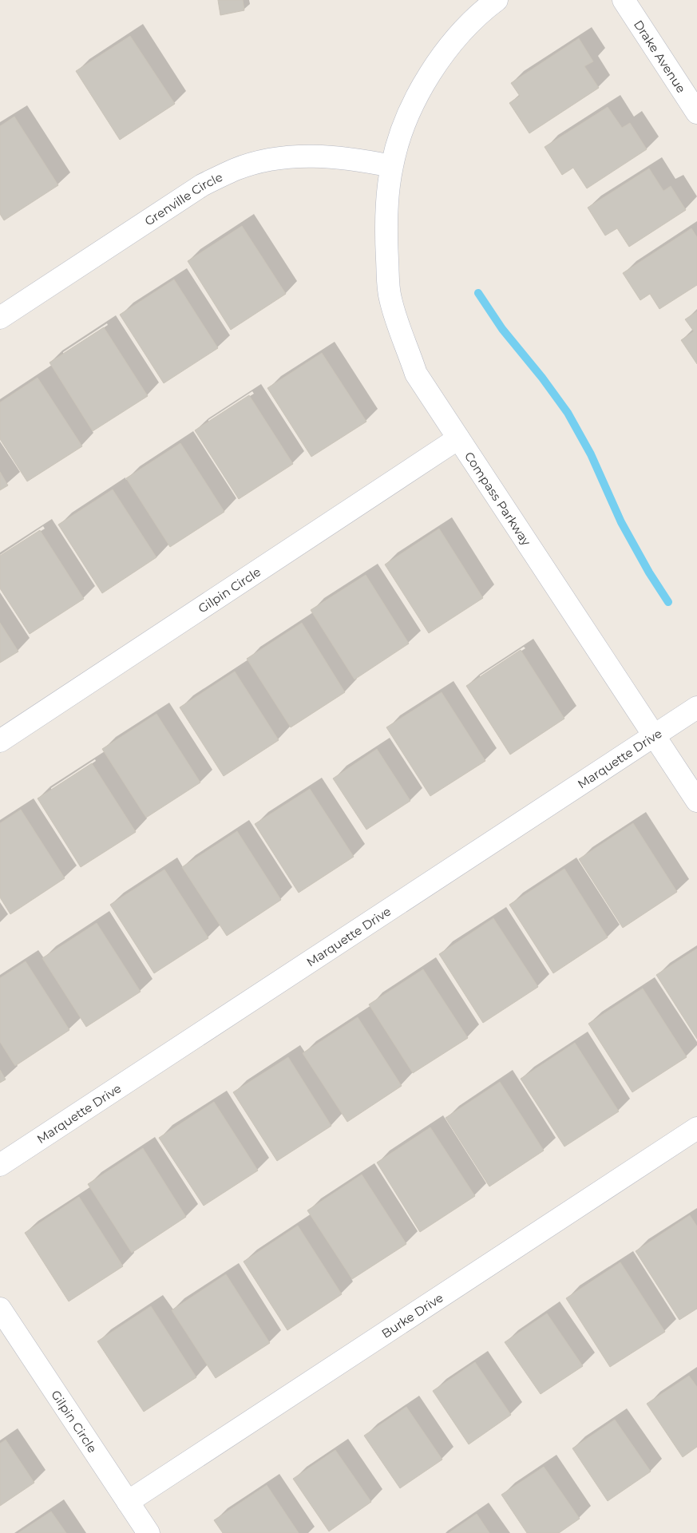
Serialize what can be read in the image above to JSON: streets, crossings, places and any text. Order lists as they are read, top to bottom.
{
  "streets": {
    "street": [
      "Drake Avenue",
      "Grenville Circle",
      "Compass Parkway",
      "Gilpin Circle",
      "Marquette Drive",
      "Burke Drive"
    ]
  },
  "crossings": [
    ["Grenville Circle", "Compass Parkway"],
    ["Compass Parkway", "Gilpin Circle"],
    ["Compass Parkway", "Marquette Drive"],
    ["Gilpin Circle", "Burke Drive"]
  ]
}
